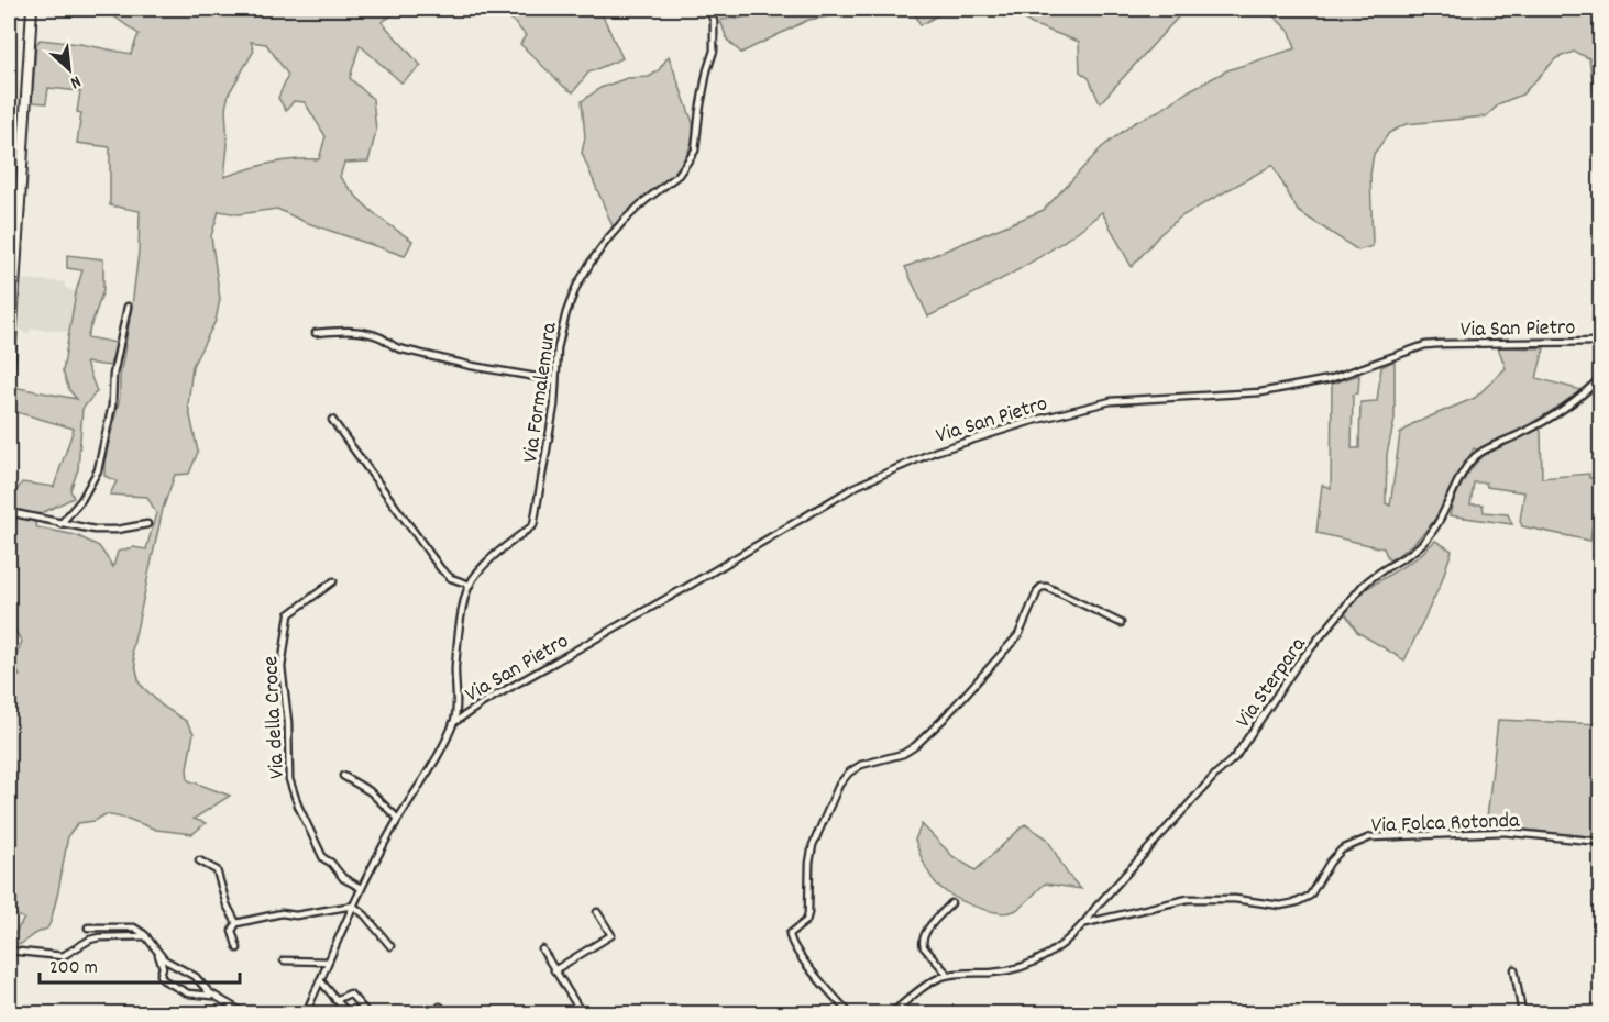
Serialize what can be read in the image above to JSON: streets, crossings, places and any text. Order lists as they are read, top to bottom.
{
  "streets": {
    "street": [
      "Via San Pietro",
      "Via Formalemura",
      "Via Sterpara",
      "Via della Croce",
      "Via Folca Rotonda"
    ]
  },
  "crossings": [
    ["Via San Pietro", "Via Formalemura"],
    ["Via Sterpara", "Via Folca Rotonda"]
  ],
  "scale_bar": "200 m",
  "north": "bottom right"
}
